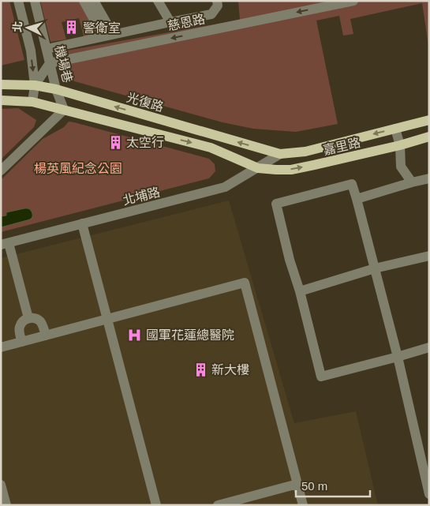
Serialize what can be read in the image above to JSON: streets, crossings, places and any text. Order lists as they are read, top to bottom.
{
  "streets": {
    "main road": ["光復路", "嘉里路"],
    "street": ["慈恩路", "機場巷", "北埔路"]
  },
  "crossings": [
    ["慈恩路", "機場巷"],
    ["機場巷", "光復路"],
    ["光復路", "嘉里路"],
    ["光復路", "北埔路"],
    ["嘉里路", "北埔路"]
  ],
  "parks": ["楊英風紀念公園"],
  "places": {
    "building": ["警衛室", "太空行", "新大樓"],
    "hospital": ["國軍花蓮總醫院"]
  },
  "scale_bar": "50 m",
  "north": "left"
}
